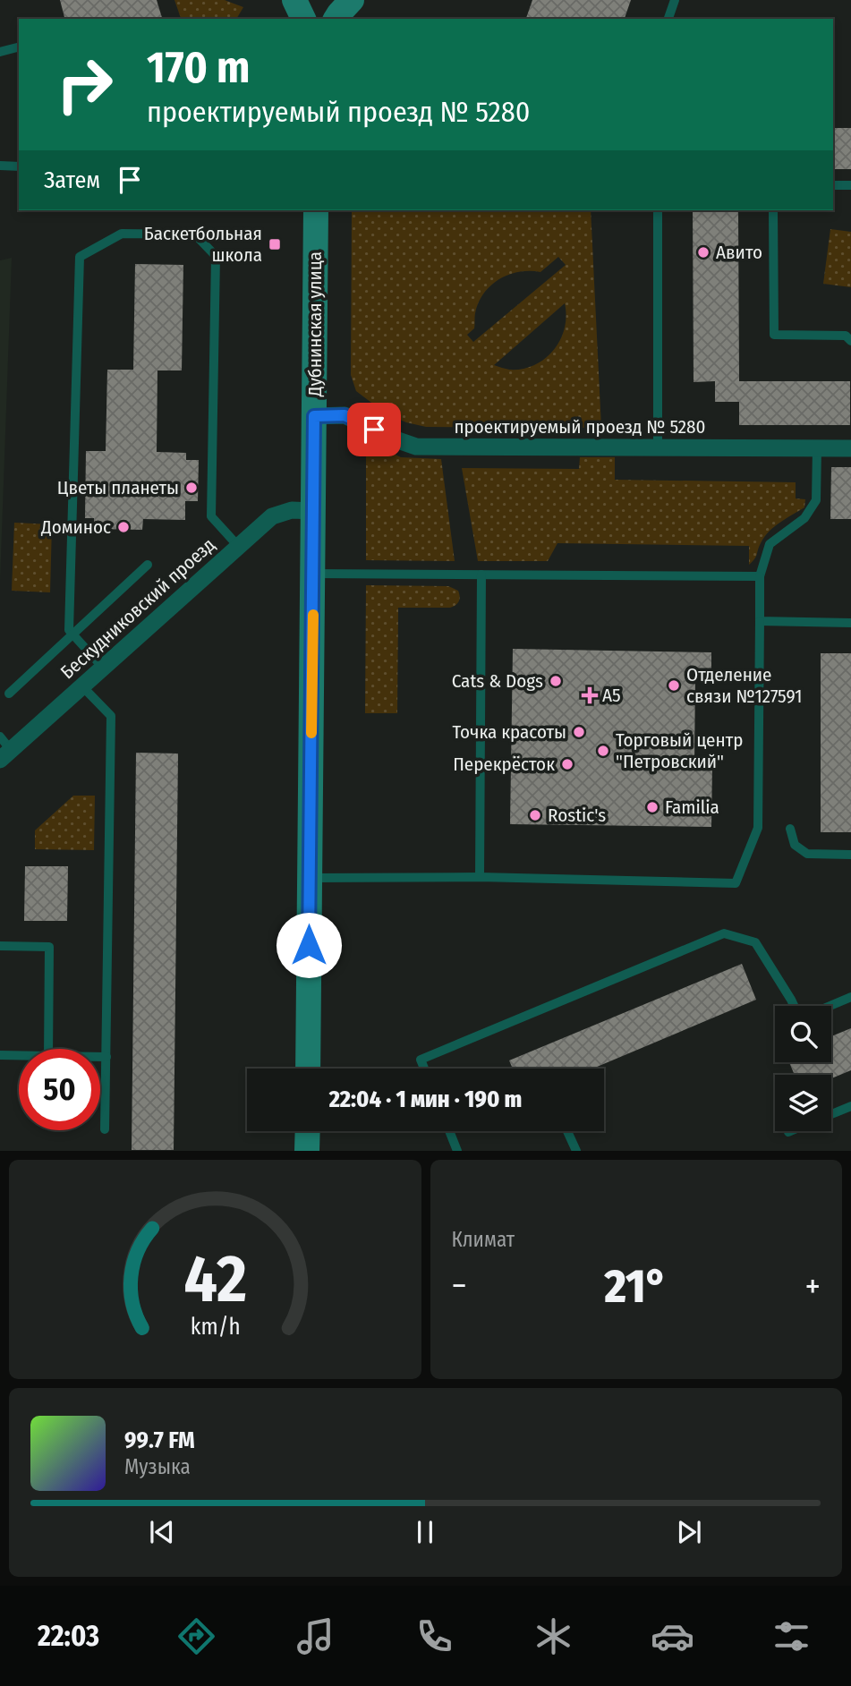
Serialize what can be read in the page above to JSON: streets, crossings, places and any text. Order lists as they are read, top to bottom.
{
  "streets": {
    "main road": ["Дубнинская улица"],
    "street": ["проектируемый проезд № 5280", "Бескудниковский проезд"]
  },
  "crossings": [
    ["Дубнинская улица", "проектируемый проезд № 5280"],
    ["Дубнинская улица", "Бескудниковский проезд"]
  ],
  "places": {
    "transit": ["Баскетбольная школа"],
    "other": [
      "Авито",
      "Цветы планеты",
      "Доминос",
      "Cats & Dogs",
      "Отделение связи №127591",
      "Точка красоты",
      "Торговый центр \"Петровский\"",
      "Перекрёсток",
      "Familia",
      "Rostic's"
    ],
    "health": ["А5"]
  },
  "page": {
    "turn": ["170 m", "проектируемый проезд № 5280"],
    "then": "Затем",
    "limit": "50",
    "trip": "22:04 · 1 мин · 190 m",
    "tile": "Климат",
    "heat": ["−", "21°", "+"],
    "song": ["99.7 FM", "Музыка"],
    "tabs": "22:03",
    "gauge": ["42", "km/h"]
  }
}
